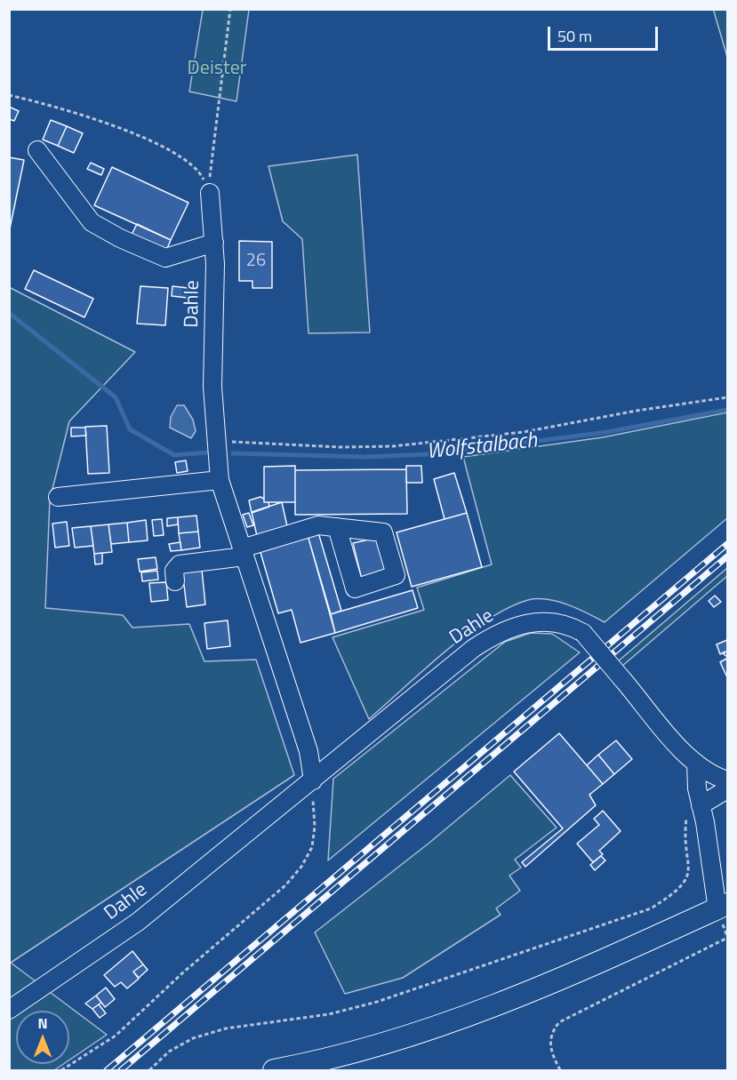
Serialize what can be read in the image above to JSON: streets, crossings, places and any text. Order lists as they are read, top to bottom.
{
  "streets": {
    "street": ["Dahle"]
  },
  "water": ["Wolfstalbach"],
  "parks": ["Deister"],
  "house_numbers": ["26"],
  "scale_bar": "50 m",
  "north": "top"
}
